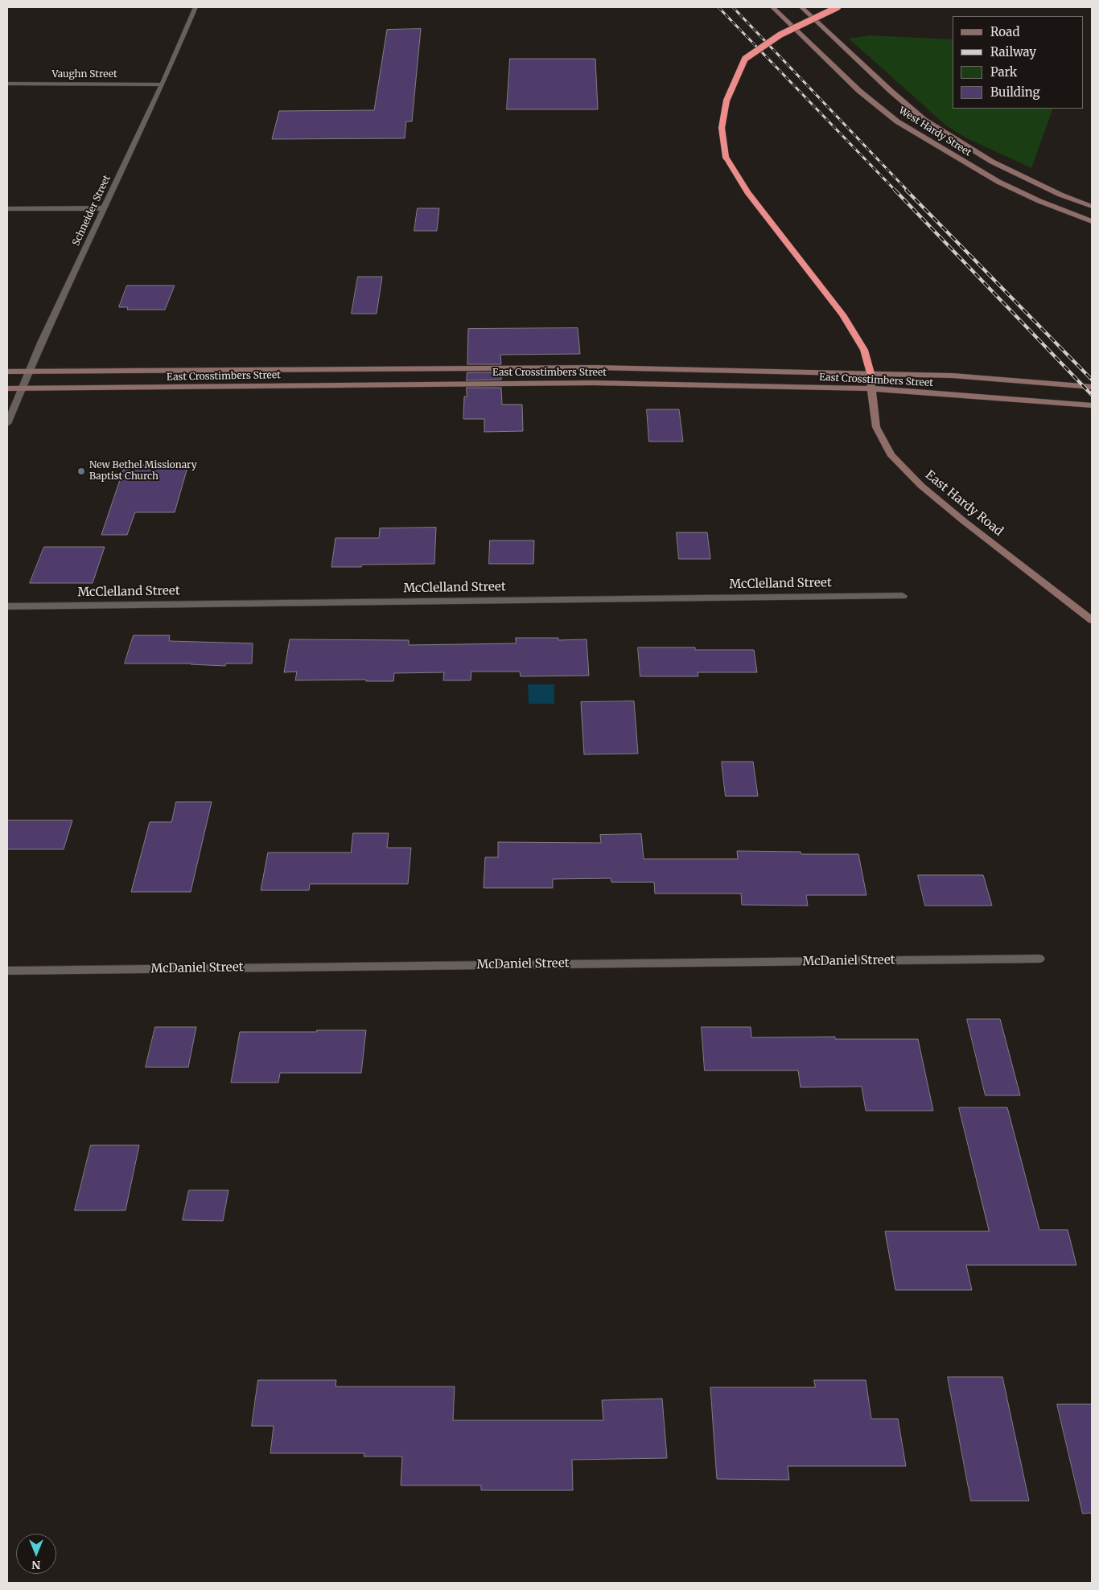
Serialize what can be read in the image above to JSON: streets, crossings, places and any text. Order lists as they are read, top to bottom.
{
  "streets": {
    "main road": ["West Hardy Street", "East Crosstimbers Street", "East Hardy Road"],
    "street": [
      "Vaughn Street",
      "Schneider Street",
      "McClelland Street",
      "McDaniel Street"
    ]
  },
  "crossings": [
    ["Vaughn Street", "Schneider Street"],
    ["Schneider Street", "East Crosstimbers Street"],
    ["East Crosstimbers Street", "East Hardy Road"]
  ],
  "places": ["New Bethel Missionary Baptist Church"],
  "legend": [
    "Road",
    "Railway",
    "Park",
    "Building"
  ],
  "north": "bottom"
}
